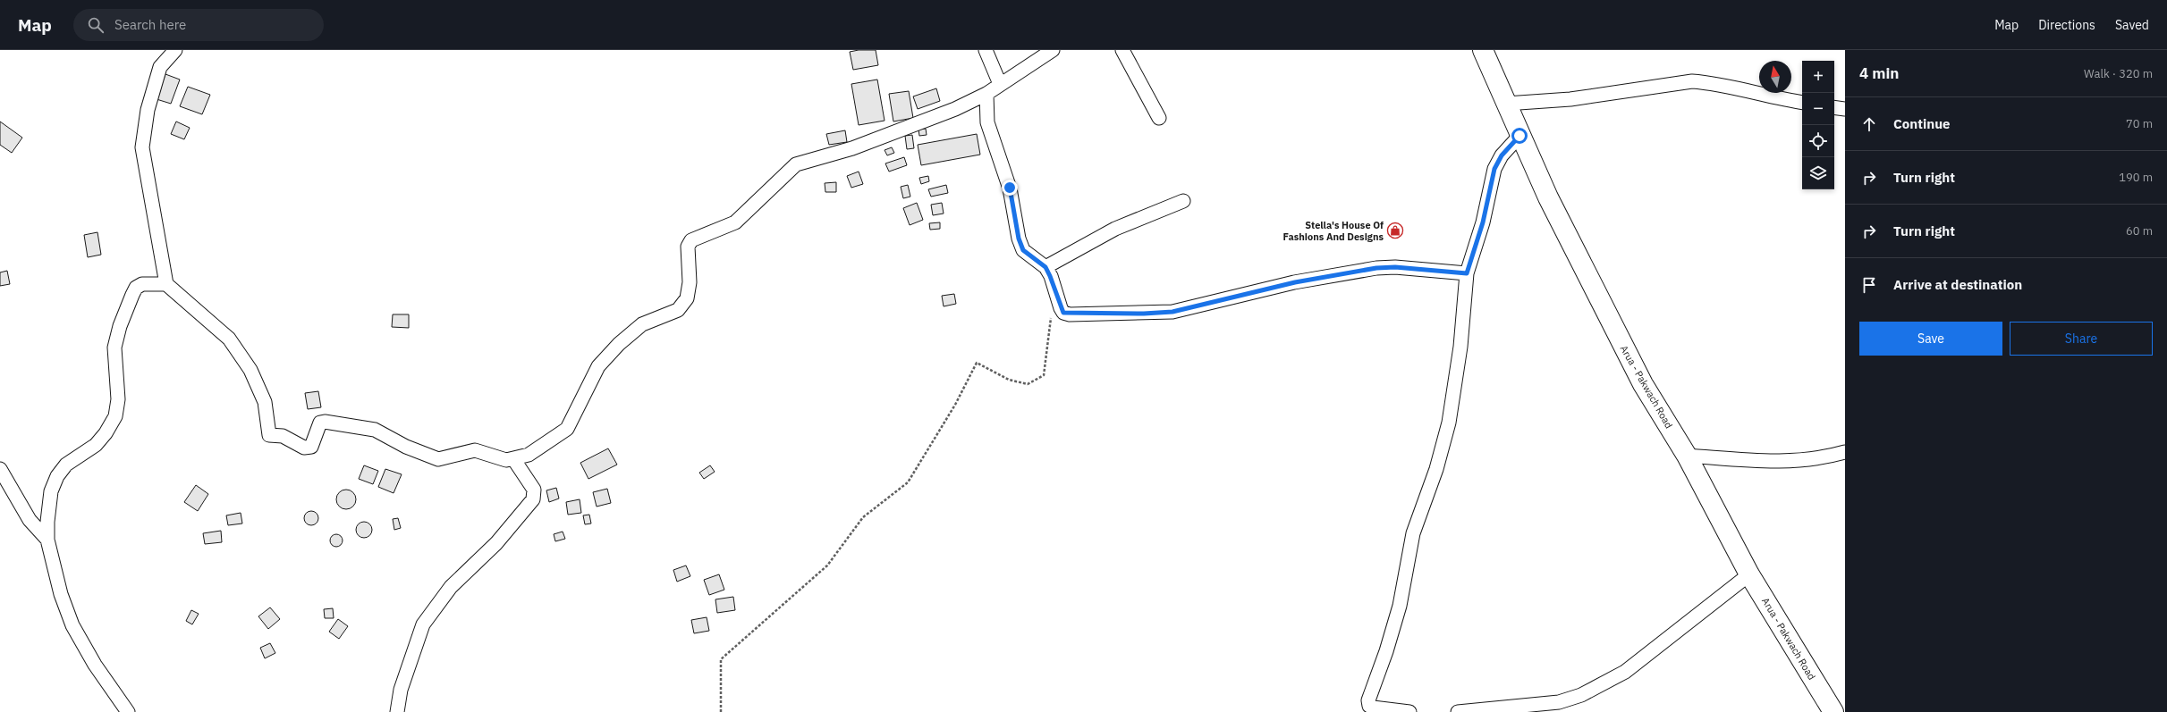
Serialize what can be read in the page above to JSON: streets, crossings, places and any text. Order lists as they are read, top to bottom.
{
  "streets": {
    "main road": ["Arua - Pakwach Road"]
  },
  "places": {
    "shop": ["Stella's House Of Fashions And Designs"]
  },
  "north": "top",
  "page": {
    "header": "Map",
    "search": "Search here",
    "nav": ["Map", "Directions", "Saved"],
    "heading": ["4 min", "Walk · 320 m"],
    "map_buttons": ["+", "−"],
    "list": [
      ["Continue", "70 m"],
      ["Turn right", "190 m"],
      ["Turn right", "60 m"],
      "Arrive at destination"
    ],
    "buttons": ["Save", "Share"]
  }
}
